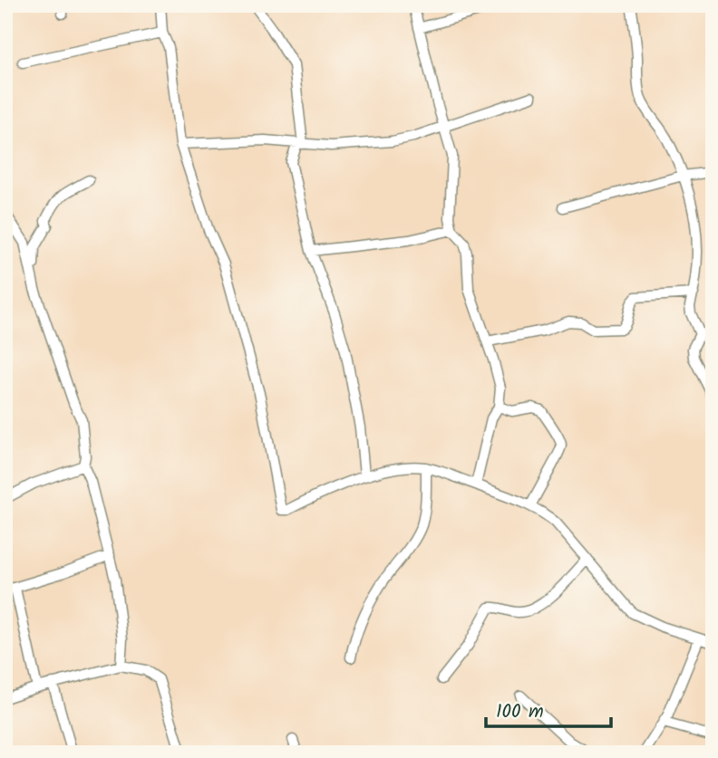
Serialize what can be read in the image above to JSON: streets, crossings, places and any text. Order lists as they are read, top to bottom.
{
  "scale_bar": "100 m"
}
